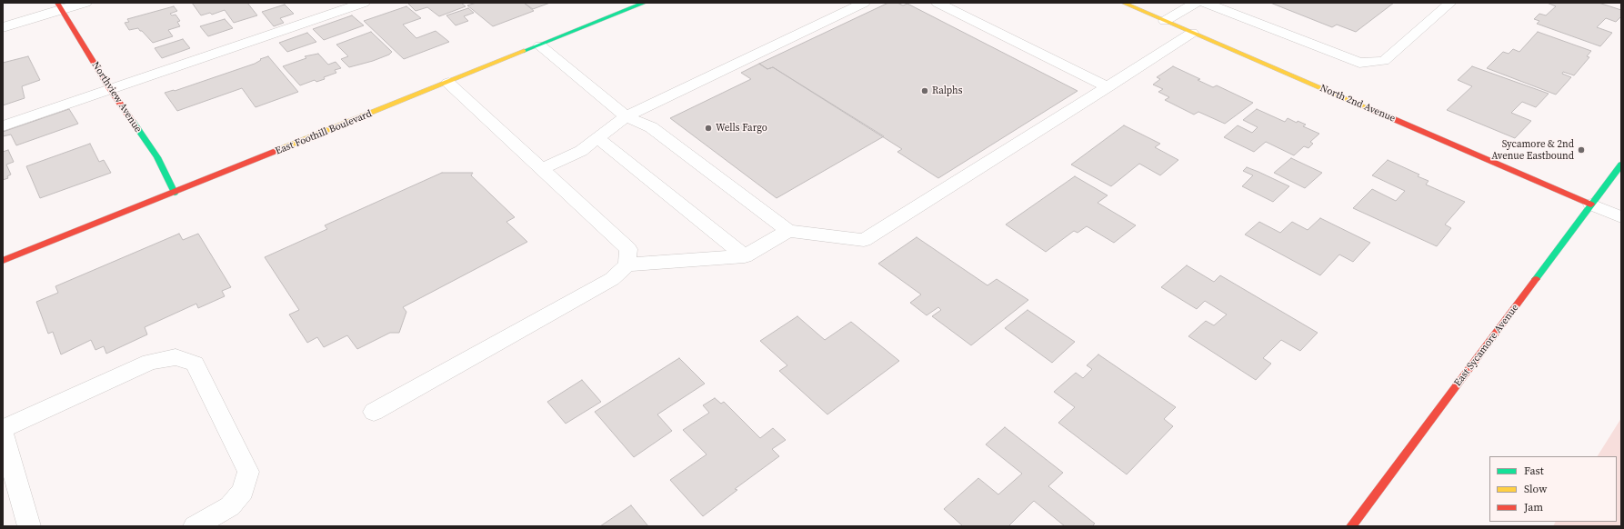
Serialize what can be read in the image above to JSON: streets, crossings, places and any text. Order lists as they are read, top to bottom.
{
  "streets": {
    "street": [
      "Northview Avenue",
      "North 2nd Avenue",
      "East Foothill Boulevard",
      "East Sycamore Avenue"
    ]
  },
  "crossings": [
    ["Northview Avenue", "East Foothill Boulevard"],
    ["North 2nd Avenue", "East Sycamore Avenue"]
  ],
  "places": ["Ralphs", "Wells Fargo", "Sycamore & 2nd Avenue Eastbound"],
  "legend": ["Fast", "Slow", "Jam"]
}
